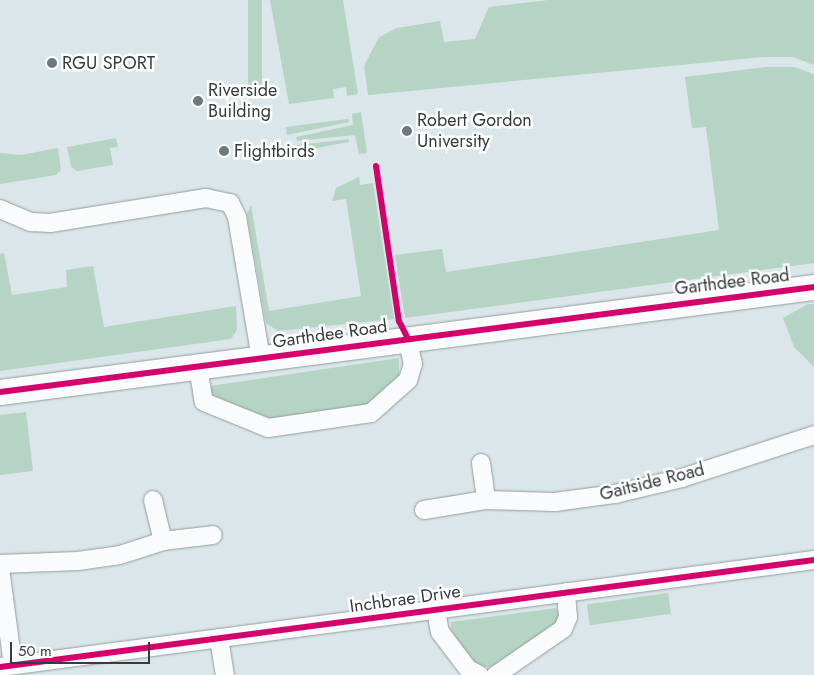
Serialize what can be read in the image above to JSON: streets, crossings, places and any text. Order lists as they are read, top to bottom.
{
  "streets": {
    "street": ["Garthdee Road", "Gaitside Road", "Inchbrae Drive"]
  },
  "places": [
    "RGU SPORT",
    "Riverside Building",
    "Robert Gordon University",
    "Flightbirds"
  ],
  "scale_bar": "50 m"
}
